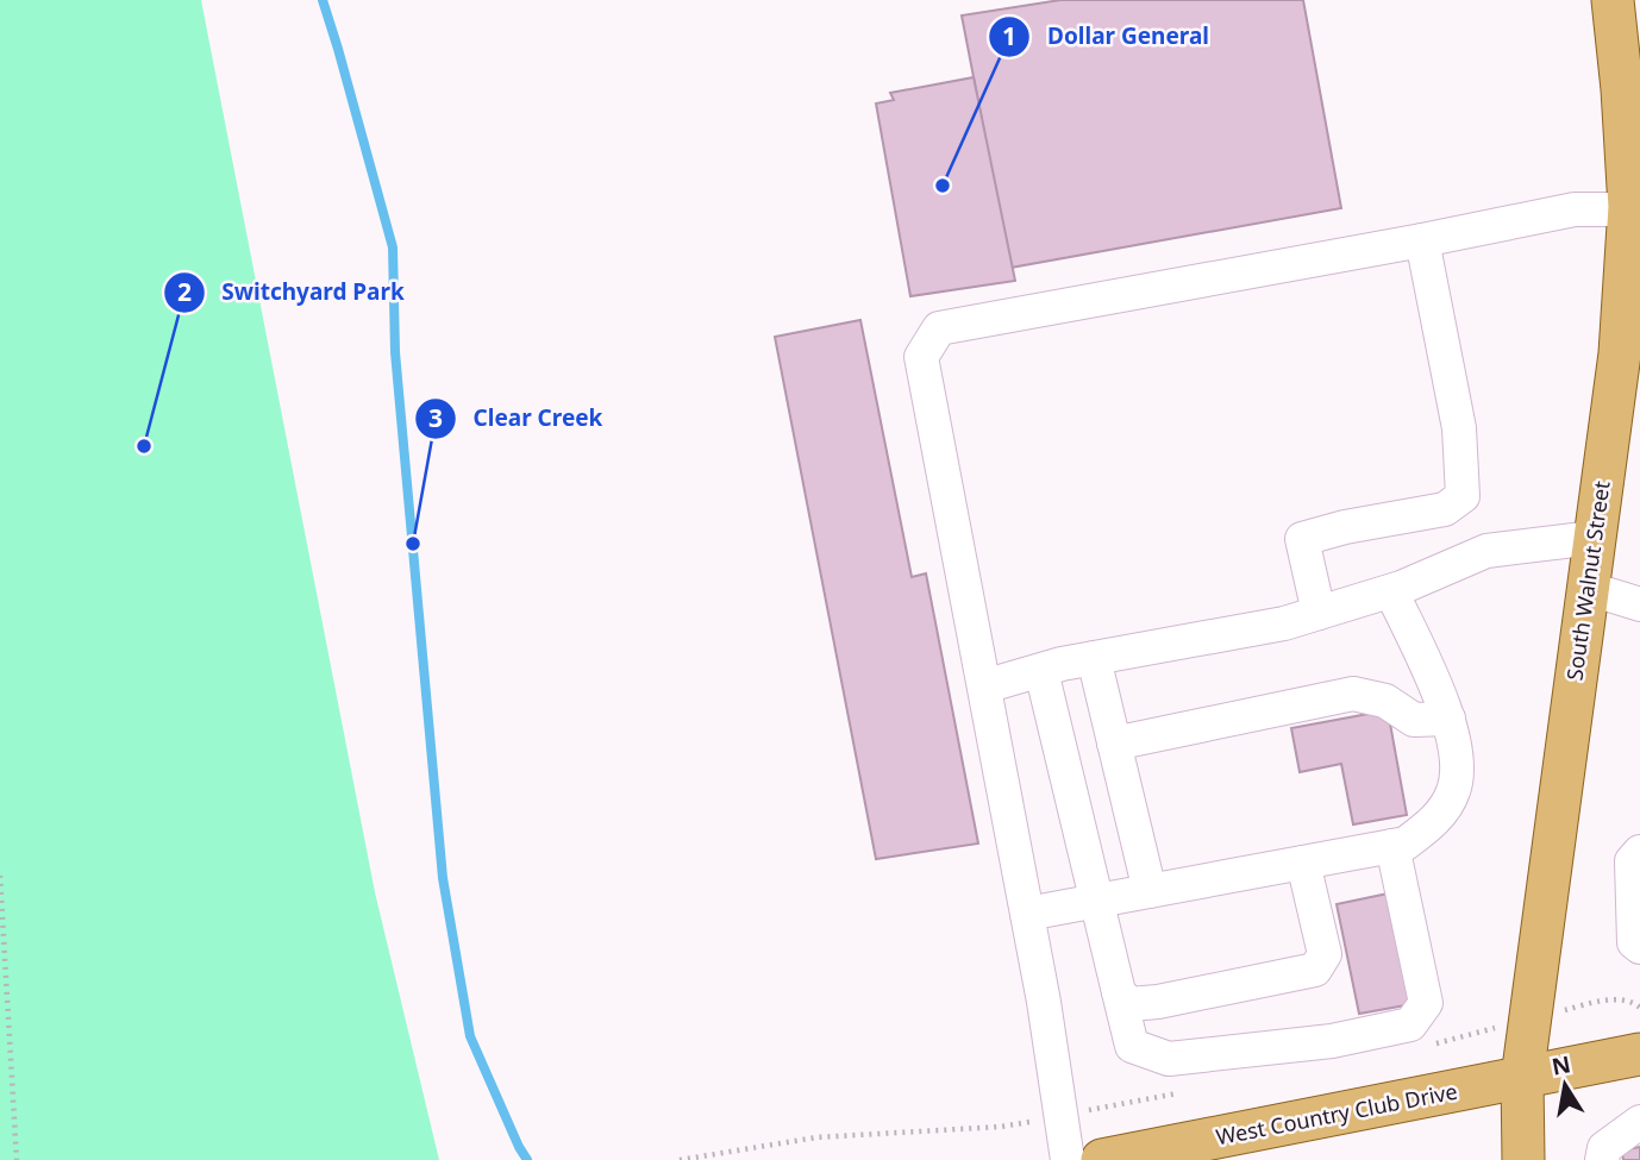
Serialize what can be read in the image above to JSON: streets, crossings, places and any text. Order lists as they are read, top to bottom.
{
  "streets": {
    "main road": ["South Walnut Street", "West Country Club Drive"]
  },
  "crossings": [
    ["South Walnut Street", "West Country Club Drive"]
  ],
  "places": ["Dollar General", "Switchyard Park", "Clear Creek"],
  "north": "top"
}
